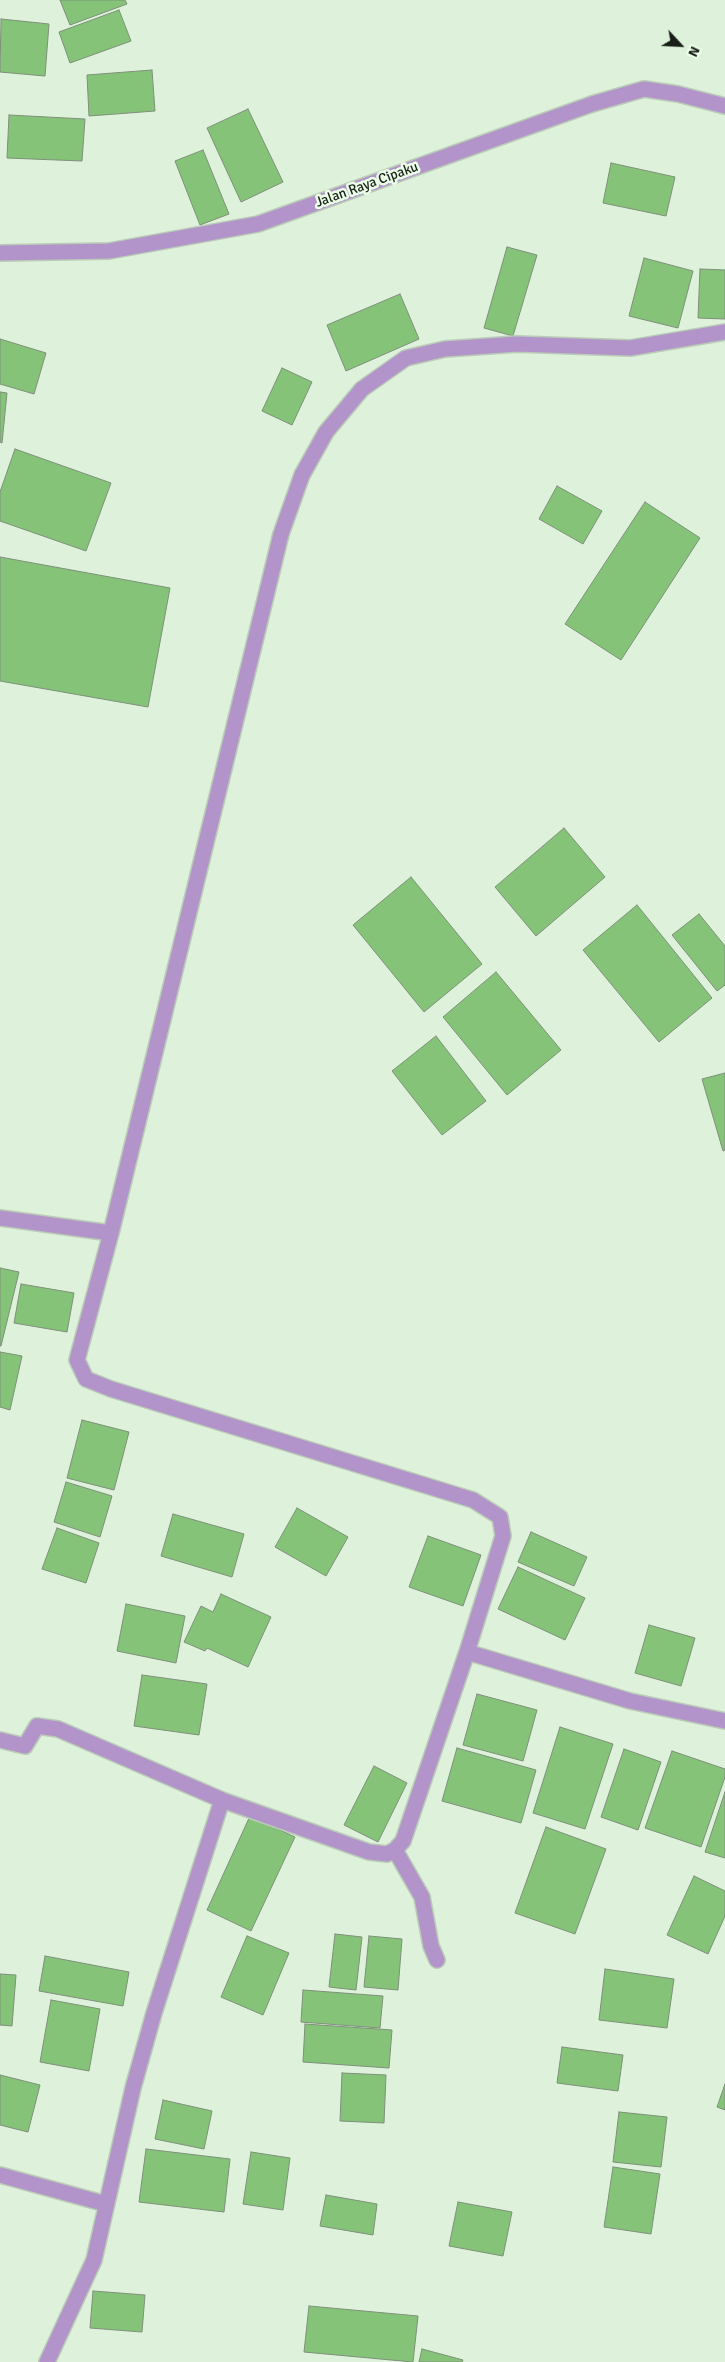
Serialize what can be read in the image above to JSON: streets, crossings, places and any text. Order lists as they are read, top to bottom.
{
  "streets": {
    "street": ["Jalan Raya Cipaku"]
  },
  "north": "bottom right"
}
